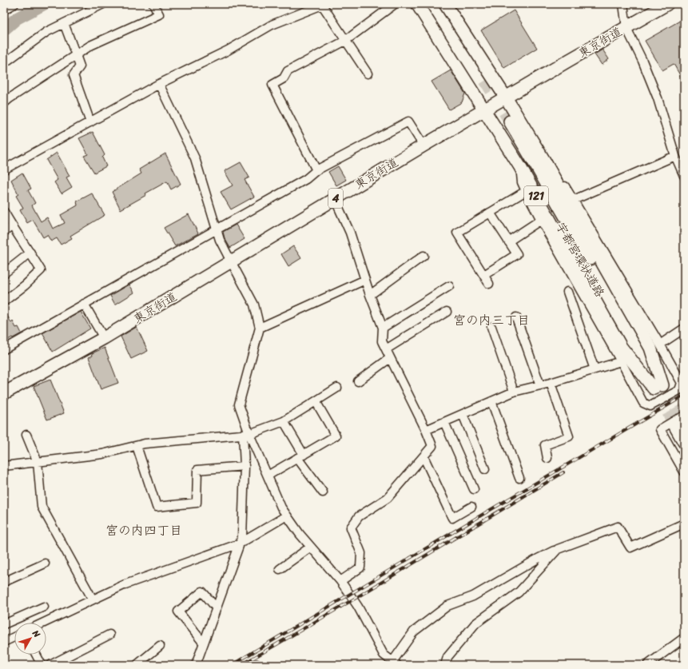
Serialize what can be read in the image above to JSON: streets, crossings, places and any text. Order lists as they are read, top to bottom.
{
  "streets": {
    "highway": [
      "東京街道",
      "121",
      "4",
      "宇都宮環状道路"
    ]
  },
  "crossings": [
    ["東京街道", "121"],
    ["121", "宇都宮環状道路"]
  ],
  "districts": ["宮の内三丁目", "宮の内四丁目"],
  "north": "top right"
}
